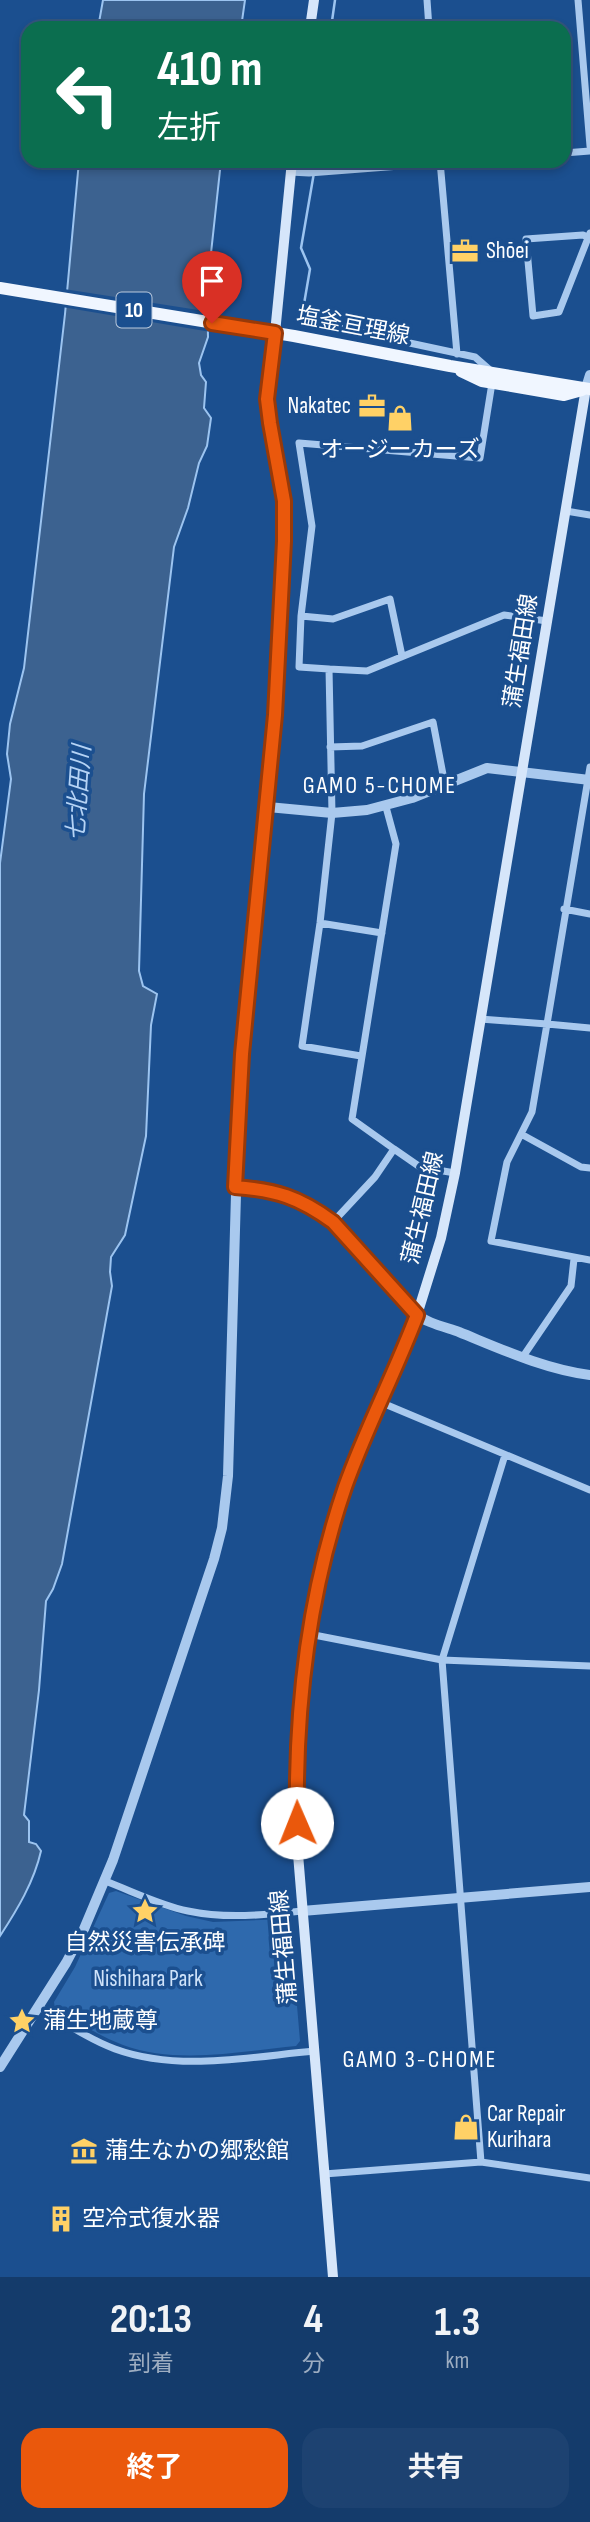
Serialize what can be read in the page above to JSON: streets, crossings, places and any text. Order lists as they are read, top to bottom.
{
  "streets": {
    "main road": ["10", "塩釜亘理線", "蒲生福田線"]
  },
  "crossings": [
    ["塩釜亘理線", "蒲生福田線"]
  ],
  "districts": ["GAMO 5-CHOME", "GAMO 3-CHOME"],
  "water": ["七北田川"],
  "parks": ["Nishihara Park"],
  "places": {
    "office": ["Shōei", "Nakatec"],
    "shop": ["オージーカーズ", "Car Repair Kurihara"],
    "place": ["自然災害伝承碑", "蒲生地蔵尊"],
    "museum": ["蒲生なかの郷愁館"],
    "building": ["空冷式復水器"]
  },
  "page": {
    "turn": ["410 m", "左折"],
    "eta": [
      "20:13",
      "到着",
      "4",
      "分",
      "1.3",
      "km"
    ],
    "buttons": ["終了", "共有"]
  }
}
